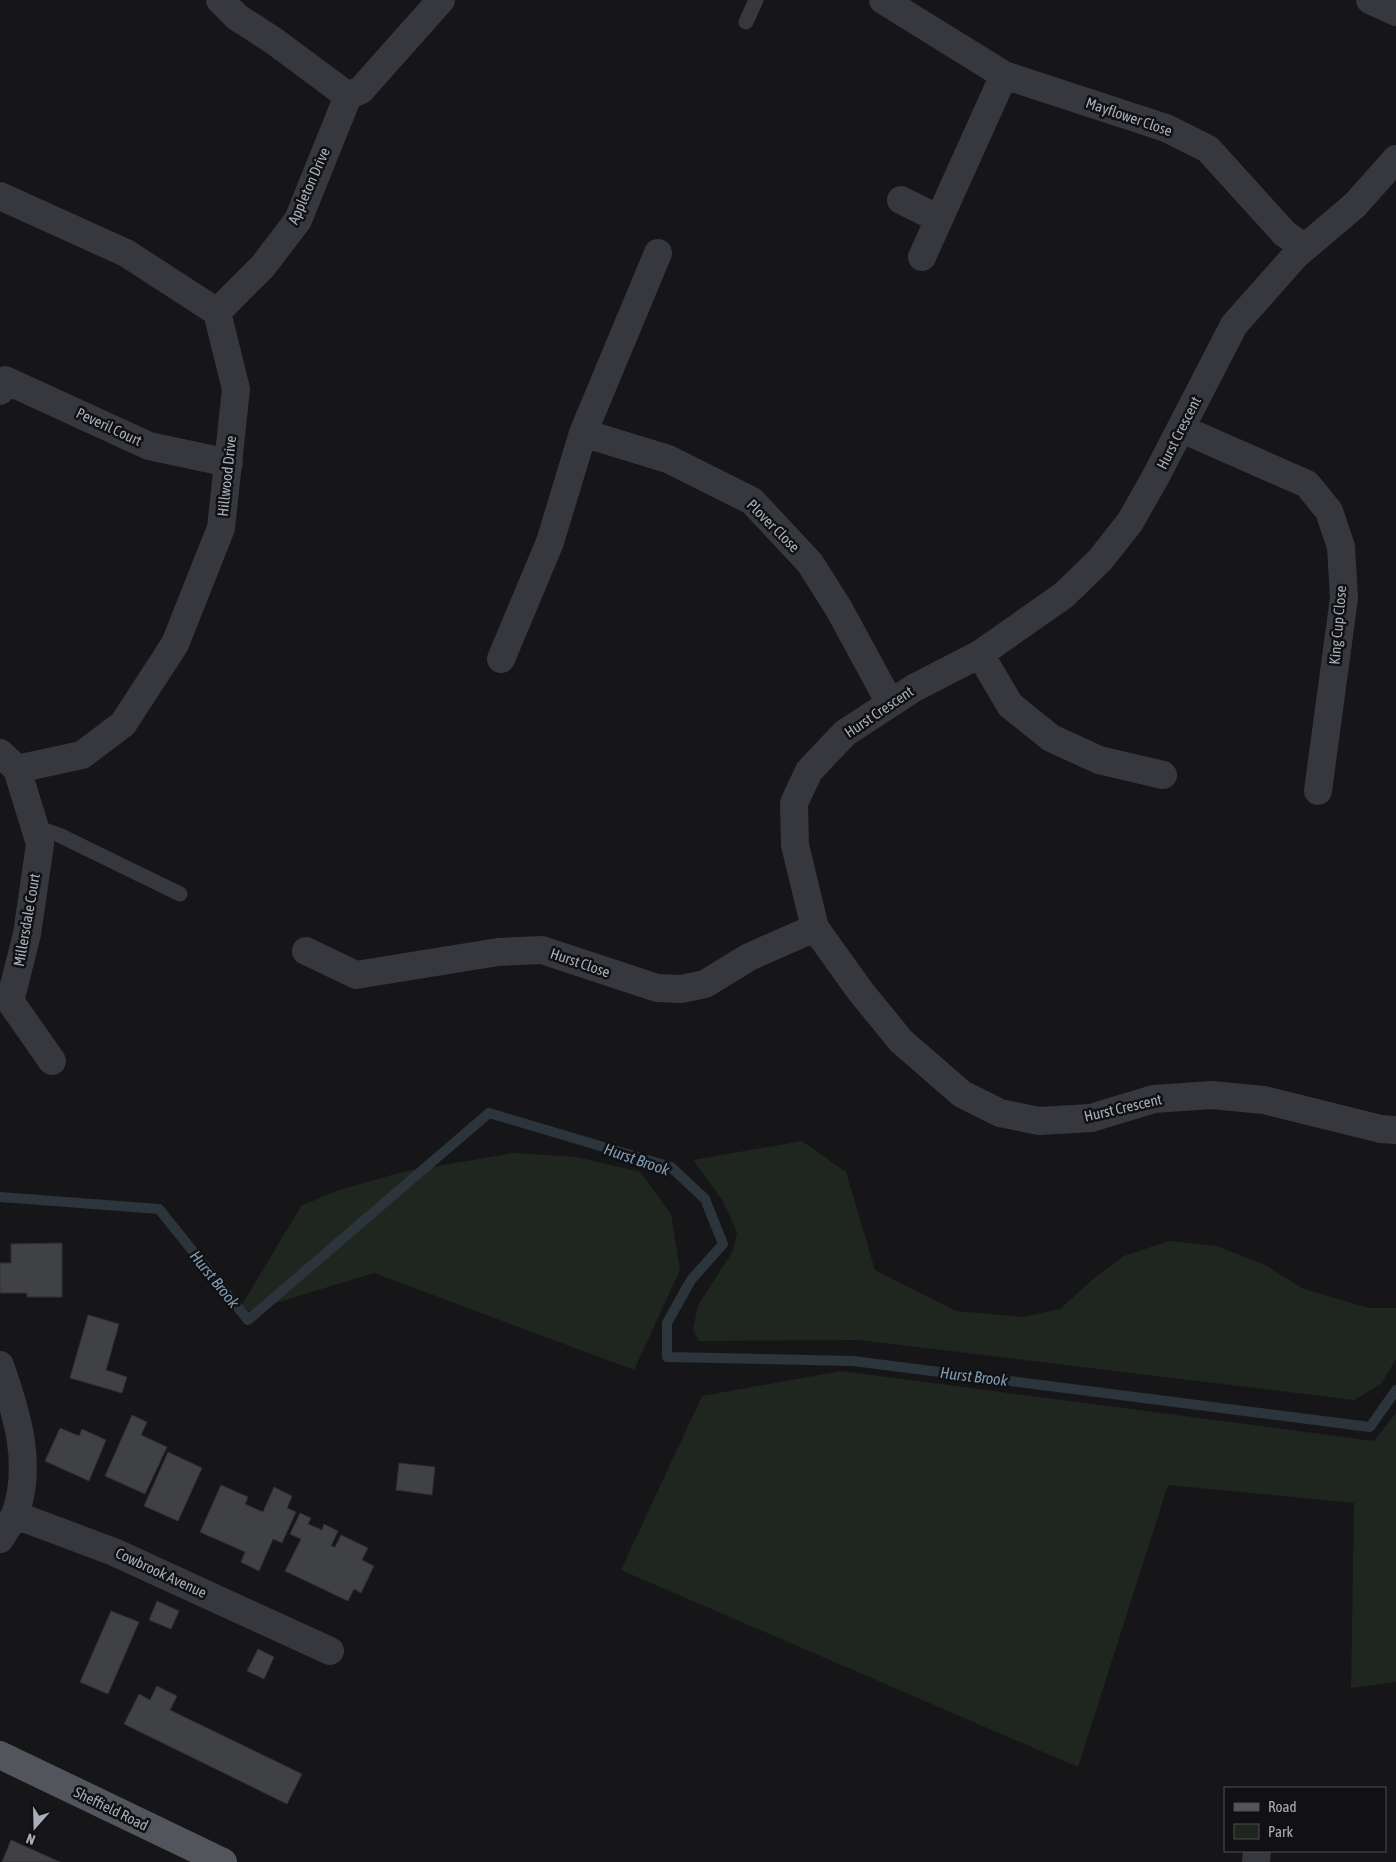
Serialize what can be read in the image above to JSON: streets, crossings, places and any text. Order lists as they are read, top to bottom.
{
  "streets": {
    "main road": ["Sheffield Road"],
    "street": [
      "Mayflower Close",
      "Appleton Drive",
      "Peveril Court",
      "Hurst Crescent",
      "Hillwood Drive",
      "Plover Close",
      "King Cup Close",
      "Millersdale Court",
      "Hurst Close",
      "Cowbrook Avenue"
    ]
  },
  "crossings": [
    ["Mayflower Close", "Hurst Crescent"],
    ["Appleton Drive", "Hillwood Drive"],
    ["Peveril Court", "Hillwood Drive"],
    ["Hurst Crescent", "Plover Close"],
    ["Hurst Crescent", "King Cup Close"],
    ["Hurst Crescent", "Hurst Close"],
    ["Hillwood Drive", "Millersdale Court"]
  ],
  "water": ["Hurst Brook"],
  "legend": ["Road", "Park"],
  "north": "bottom"
}
